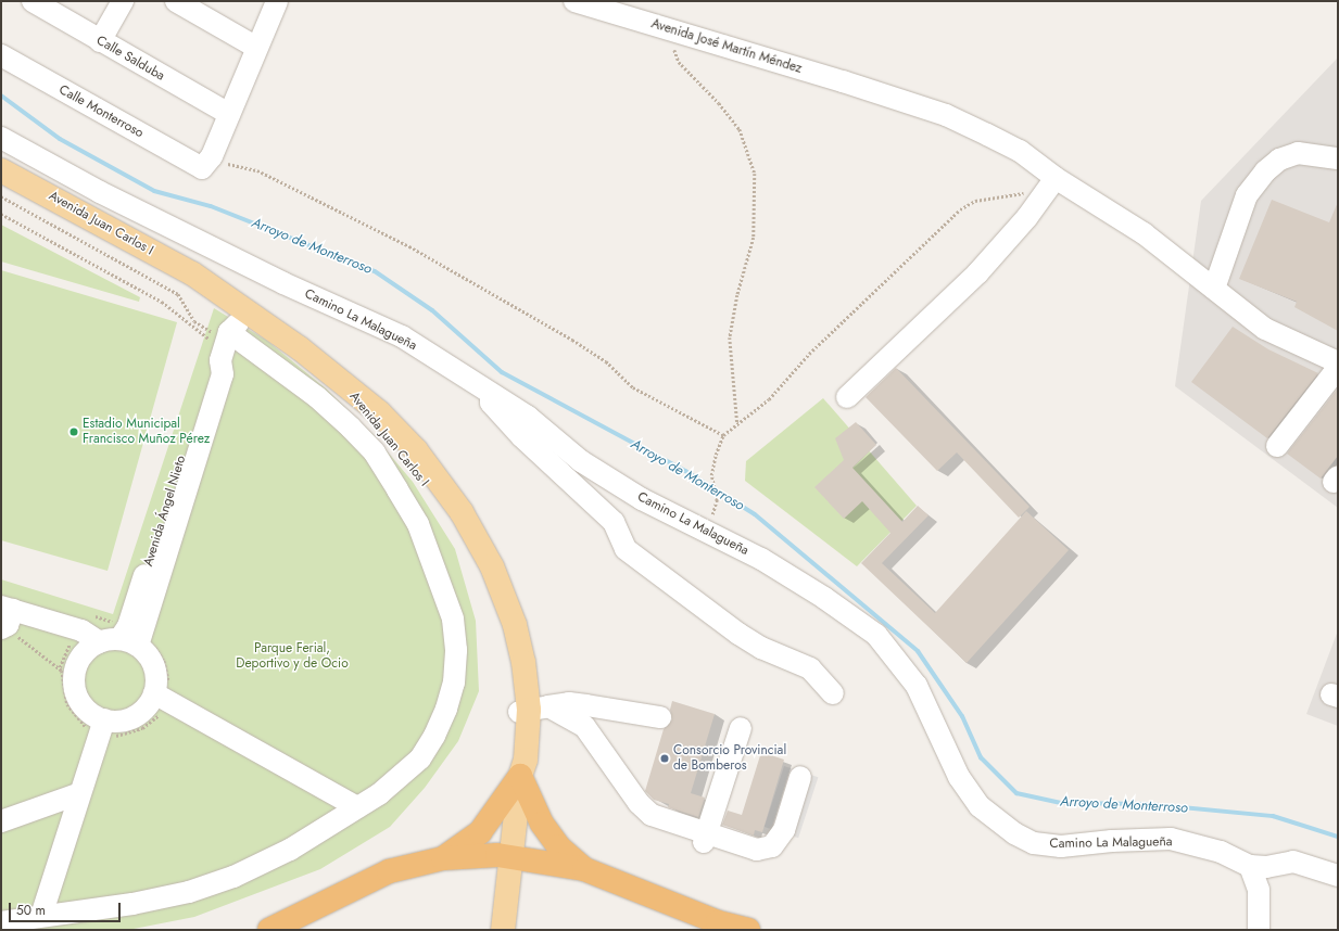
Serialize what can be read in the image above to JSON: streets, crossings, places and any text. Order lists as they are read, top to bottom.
{
  "streets": {
    "main road": ["Avenida Juan Carlos I"],
    "street": [
      "Avenida José Martín Méndez",
      "Calle Salduba",
      "Calle Monterroso",
      "Camino La Malagueña",
      "Avenida Ángel Nieto"
    ]
  },
  "water": ["Arroyo de Monterroso"],
  "parks": ["Parque Ferial, Deportivo y de Ocio"],
  "places": ["Estadio Municipal Francisco Muñoz Pérez", "Consorcio Provincial de Bomberos"],
  "scale_bar": "50 m"
}
